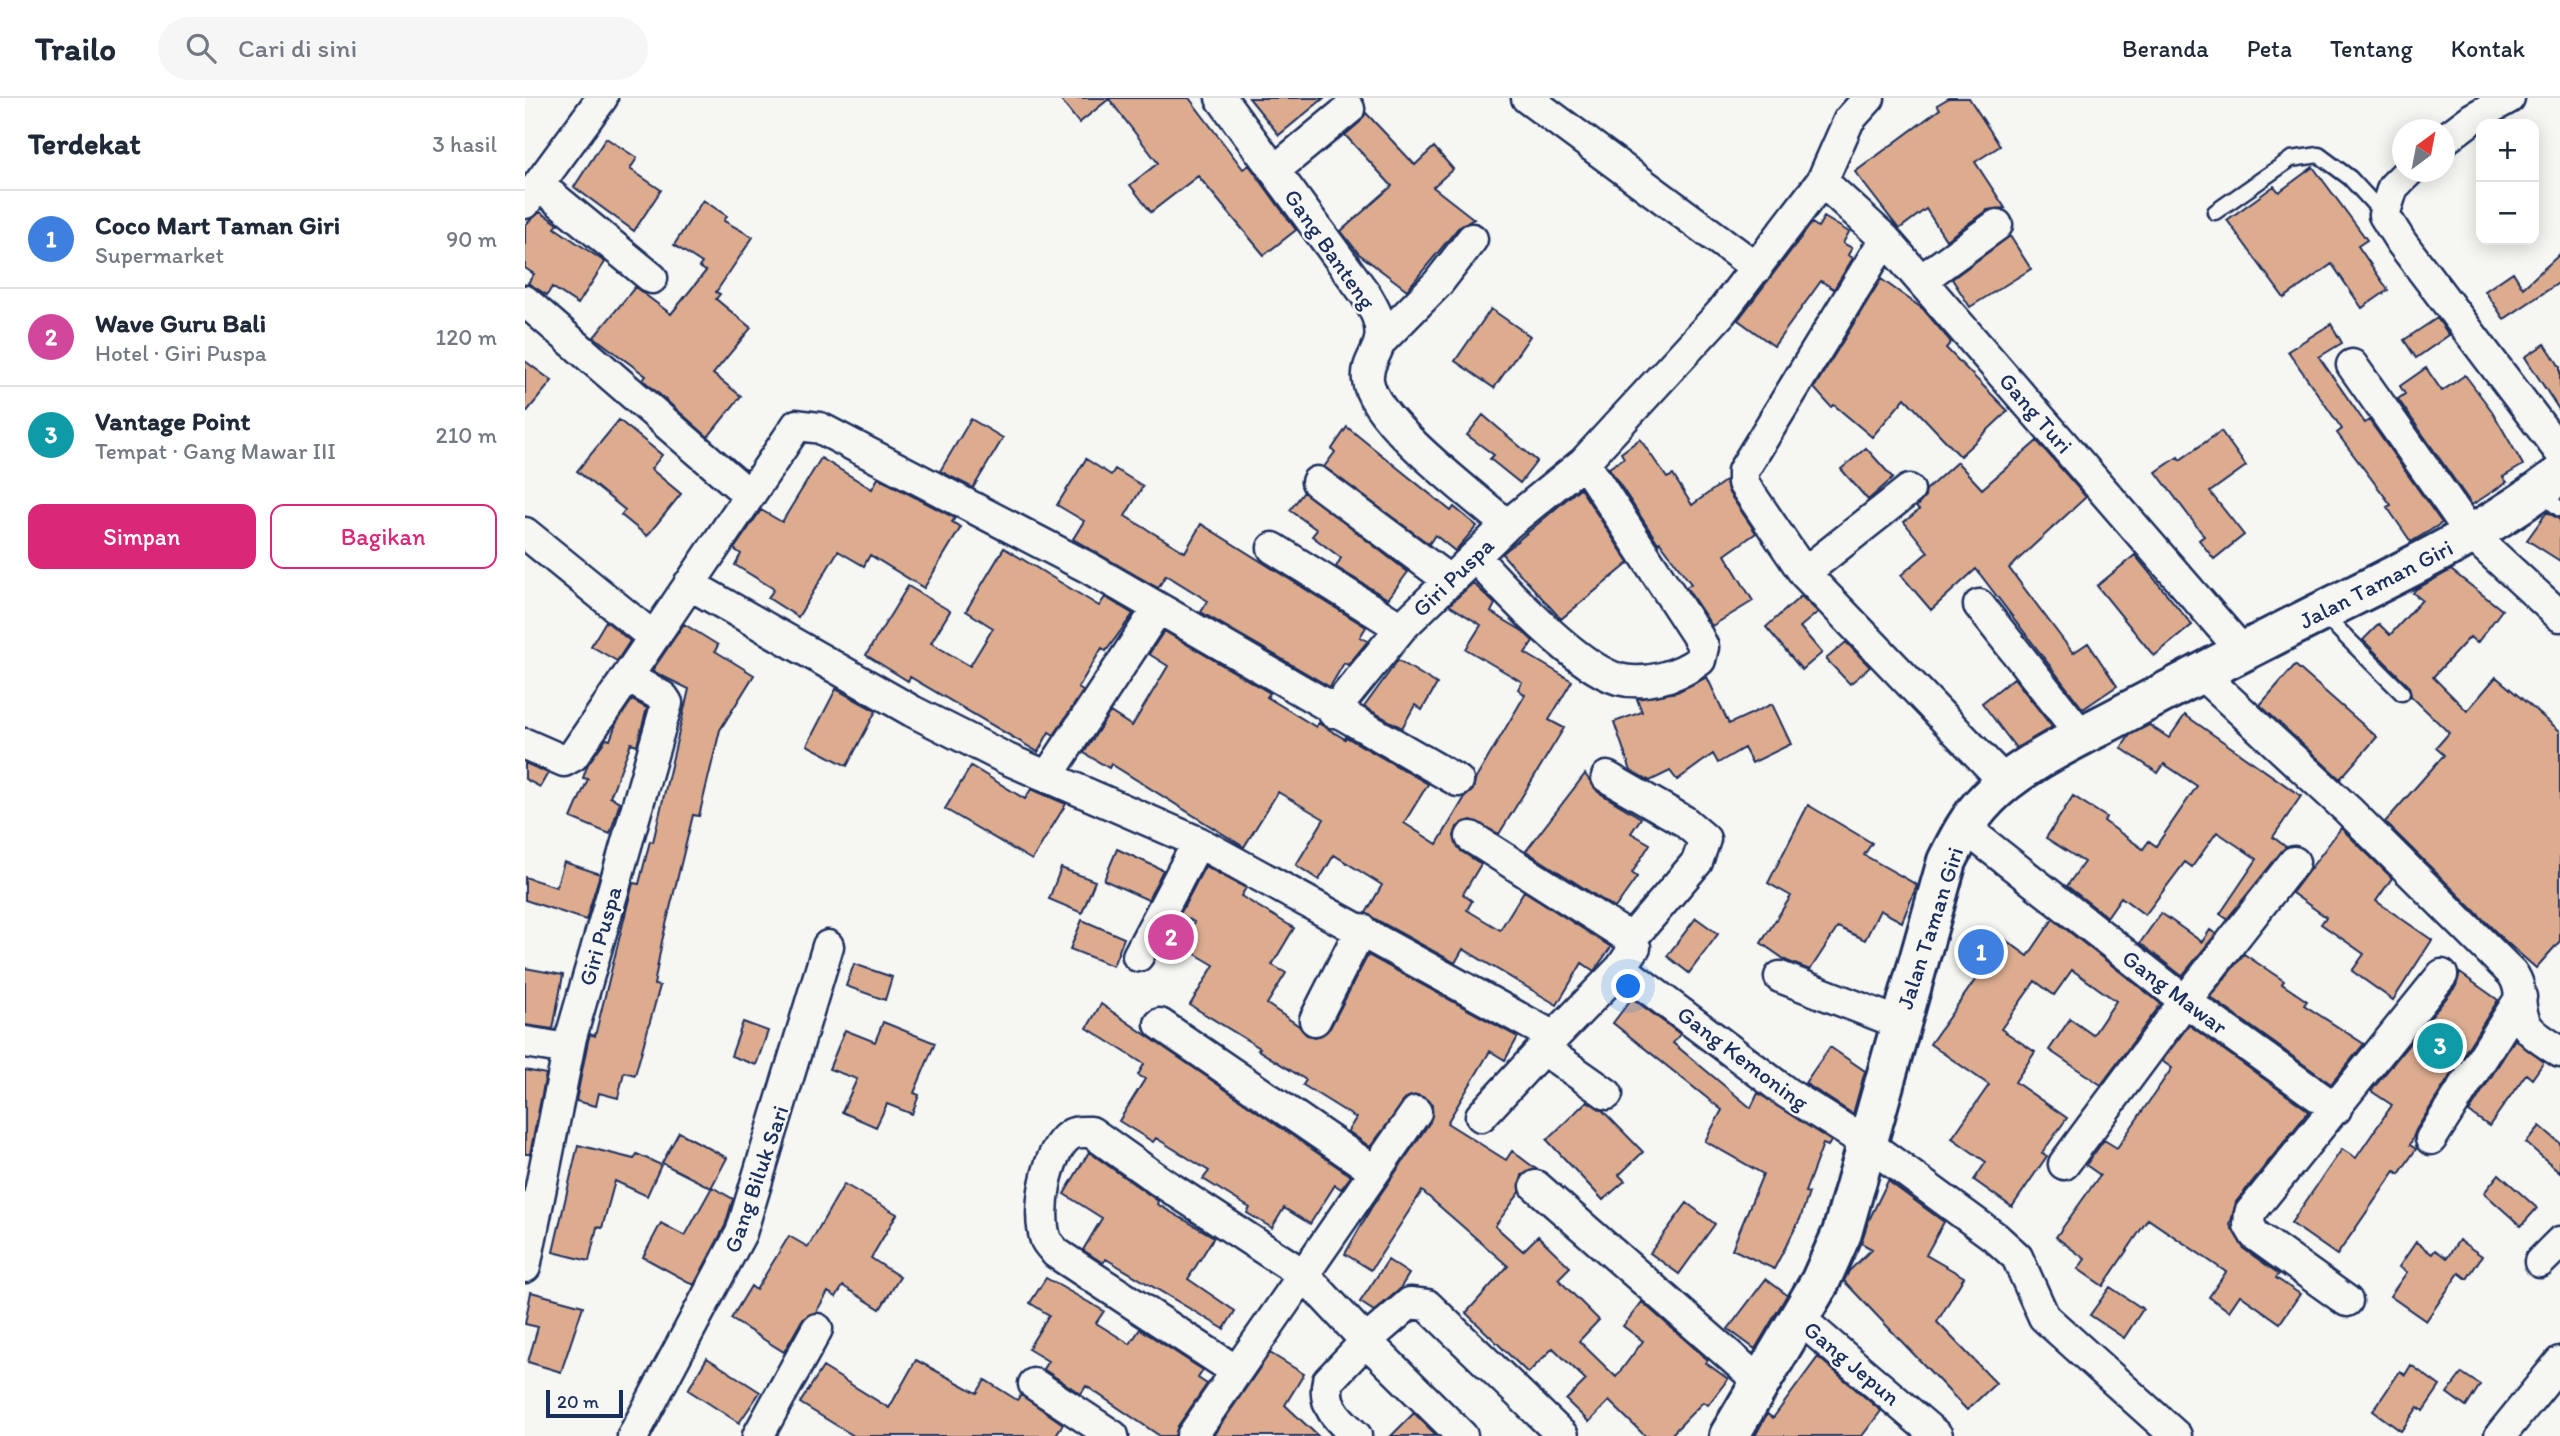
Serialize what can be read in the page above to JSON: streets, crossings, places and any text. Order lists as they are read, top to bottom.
{
  "streets": {
    "street": [
      "Gang Banteng",
      "Gang Turi",
      "Giri Puspa",
      "Jalan Taman Giri",
      "Gang Mawar",
      "Gang Kemoning",
      "Gang Biluk Sari",
      "Gang Jepun"
    ]
  },
  "crossings": [
    ["Gang Banteng", "Giri Puspa"],
    ["Gang Turi", "Giri Puspa"],
    ["Gang Turi", "Jalan Taman Giri"],
    ["Jalan Taman Giri", "Gang Mawar"],
    ["Jalan Taman Giri", "Gang Kemoning"],
    ["Jalan Taman Giri", "Gang Jepun"]
  ],
  "scale_bar": "20 m",
  "north": "top right",
  "page": {
    "header": "Trailo",
    "search": "Cari di sini",
    "nav": [
      "Beranda",
      "Peta",
      "Tentang",
      "Kontak"
    ],
    "heading": ["Terdekat", "3 hasil"],
    "map_buttons": ["+", "−"],
    "list": [
      {
        "mark": "1",
        "name": "Coco Mart Taman Giri",
        "note": "Supermarket",
        "value": "90 m"
      },
      {
        "mark": "2",
        "name": "Wave Guru Bali",
        "note": "Hotel · Giri Puspa",
        "value": "120 m"
      },
      {
        "mark": "3",
        "name": "Vantage Point",
        "note": "Tempat · Gang Mawar III",
        "value": "210 m"
      }
    ],
    "buttons": ["Simpan", "Bagikan"],
    "pins": ["2", "1", "3"],
    "scale": "20 m"
  }
}
